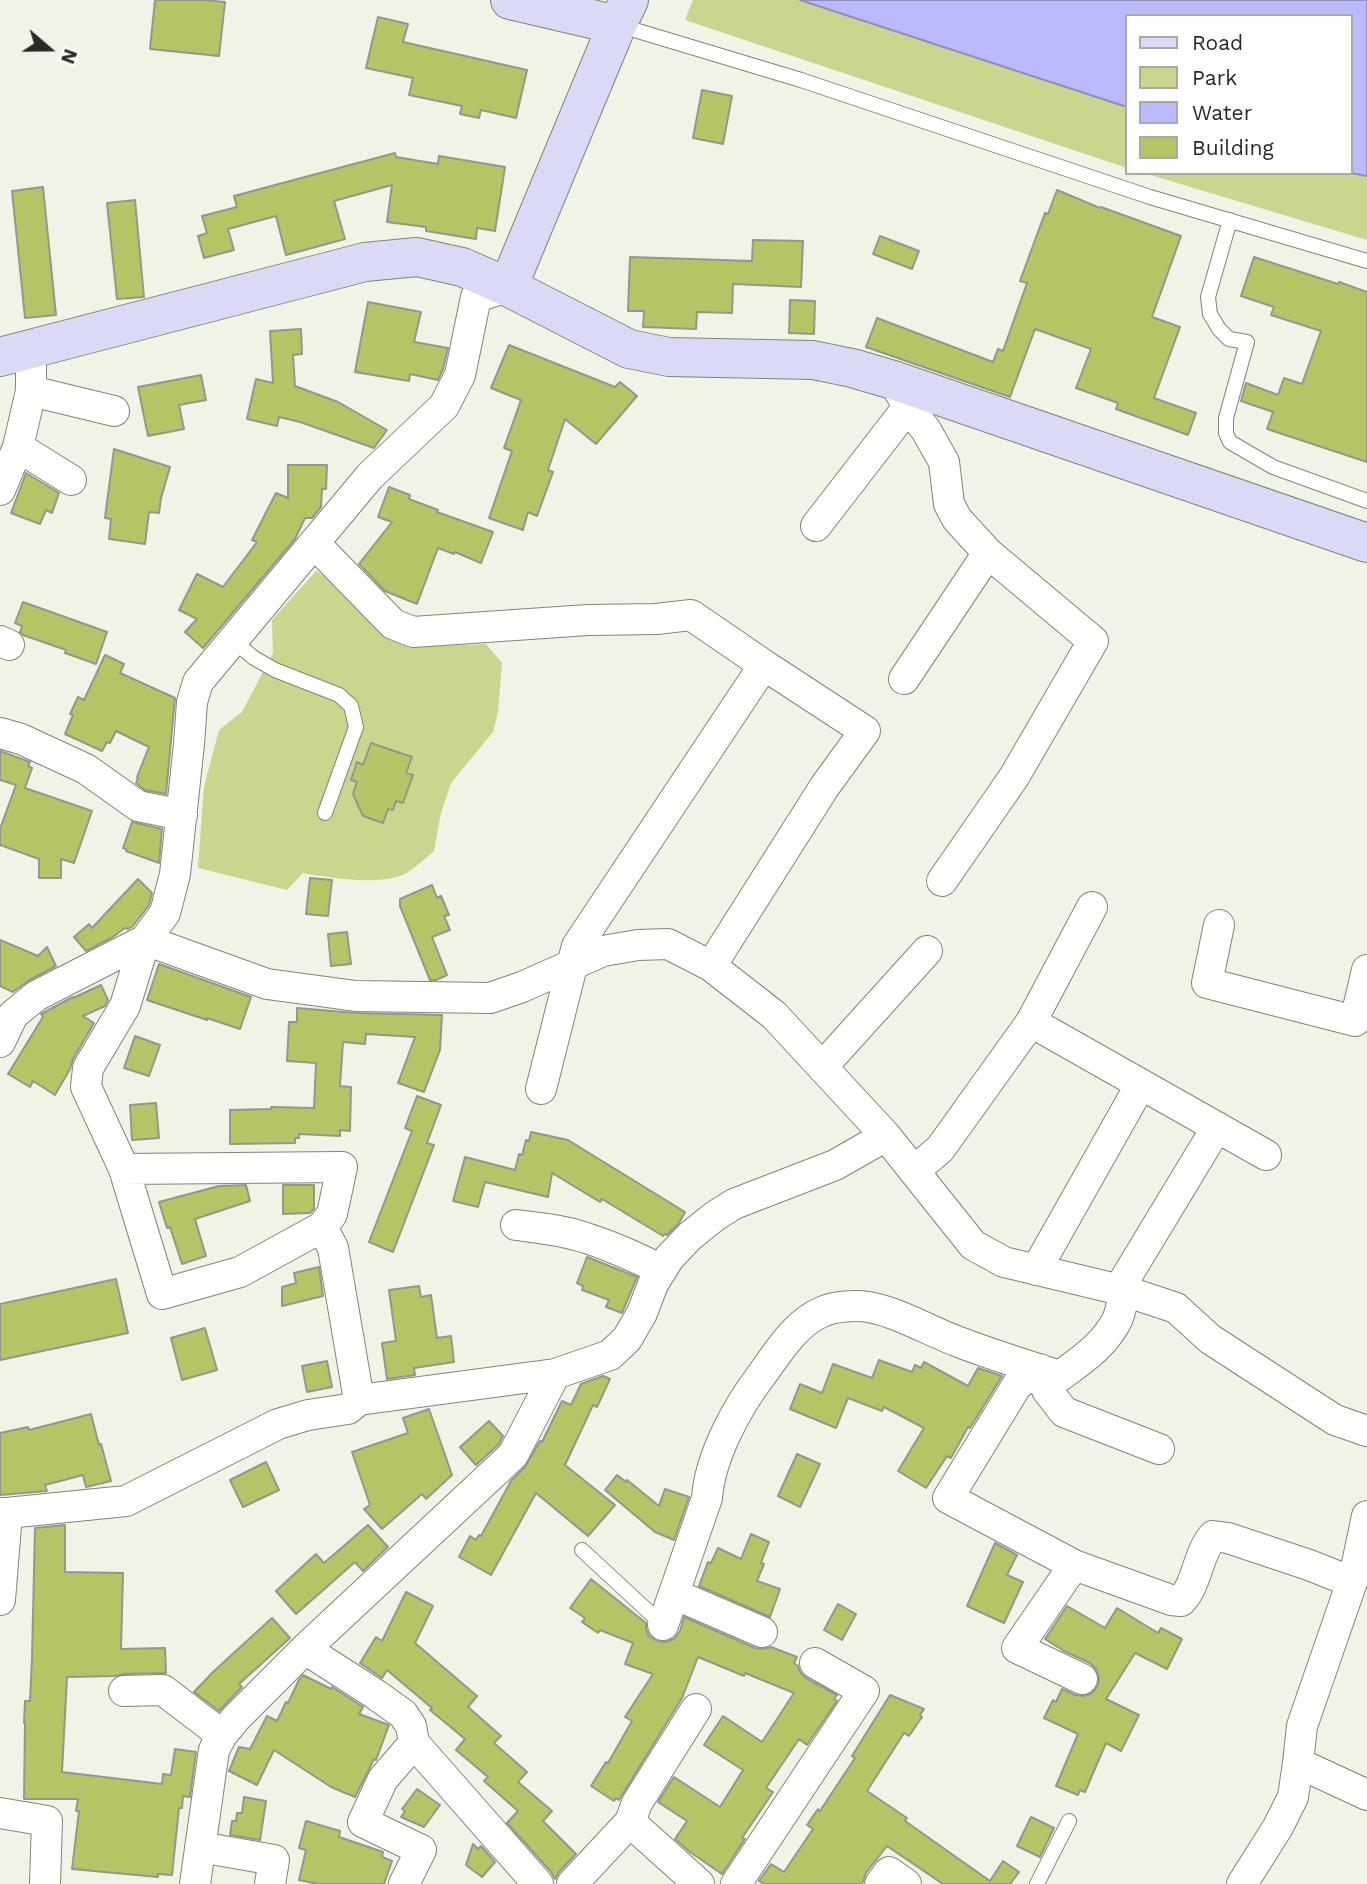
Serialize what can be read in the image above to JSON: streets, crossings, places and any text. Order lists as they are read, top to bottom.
{
  "legend": [
    "Road",
    "Park",
    "Water",
    "Building"
  ],
  "north": "right"
}
